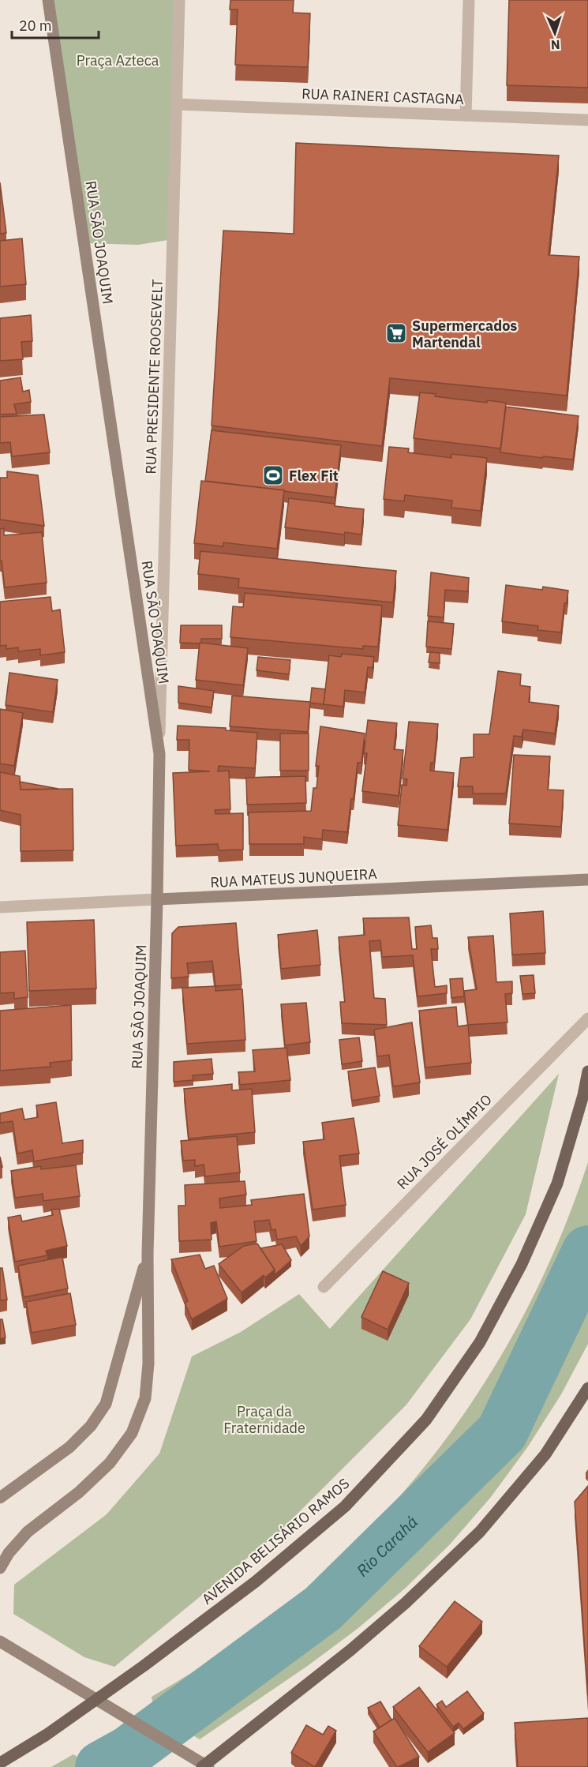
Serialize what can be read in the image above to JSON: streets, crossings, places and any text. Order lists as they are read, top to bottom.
{
  "streets": {
    "main road": ["AVENIDA BELISÁRIO RAMOS"],
    "street": [
      "RUA RAINERI CASTAGNA",
      "RUA SÃO JOAQUIM",
      "RUA PRESIDENTE ROOSEVELT",
      "RUA MATEUS JUNQUEIRA",
      "RUA JOSÉ OLÍMPIO"
    ]
  },
  "crossings": [
    ["RUA RAINERI CASTAGNA", "RUA PRESIDENTE ROOSEVELT"],
    ["RUA SÃO JOAQUIM", "RUA PRESIDENTE ROOSEVELT"],
    ["RUA SÃO JOAQUIM", "RUA MATEUS JUNQUEIRA"]
  ],
  "water": ["Rio Carahá"],
  "parks": ["Praça Azteca", "Praça da Fraternidade"],
  "places": {
    "supermarket": ["Supermercados Martendal"],
    "sports": ["Flex Fit"]
  },
  "scale_bar": "20 m",
  "north": "bottom"
}
